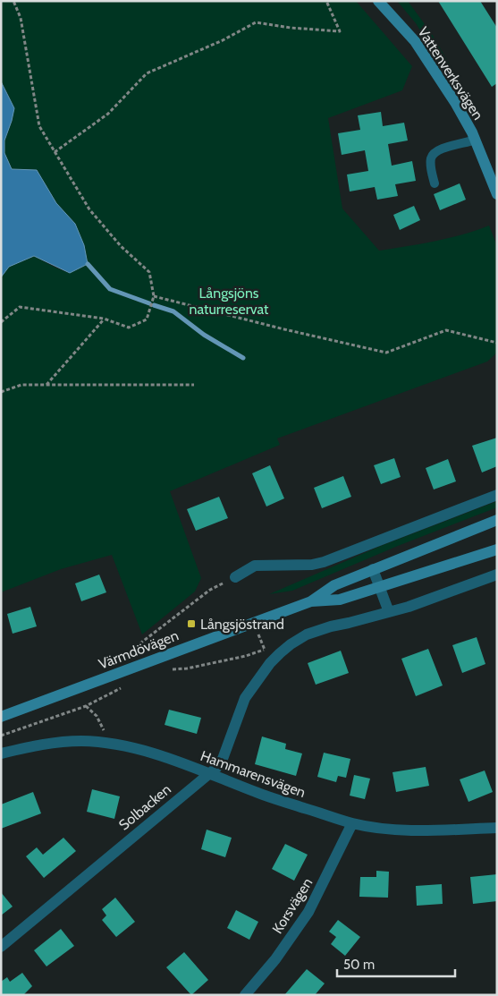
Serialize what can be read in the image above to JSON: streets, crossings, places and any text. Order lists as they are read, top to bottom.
{
  "streets": {
    "main road": ["Vattenverksvägen", "Värmdövägen"],
    "street": ["Hammarensvägen", "Solbacken", "Korsvägen"]
  },
  "crossings": [
    ["Hammarensvägen", "Solbacken"],
    ["Hammarensvägen", "Korsvägen"]
  ],
  "parks": ["Långsjöns naturreservat"],
  "places": {
    "transit": ["Långsjöstrand"]
  },
  "scale_bar": "50 m"
}
